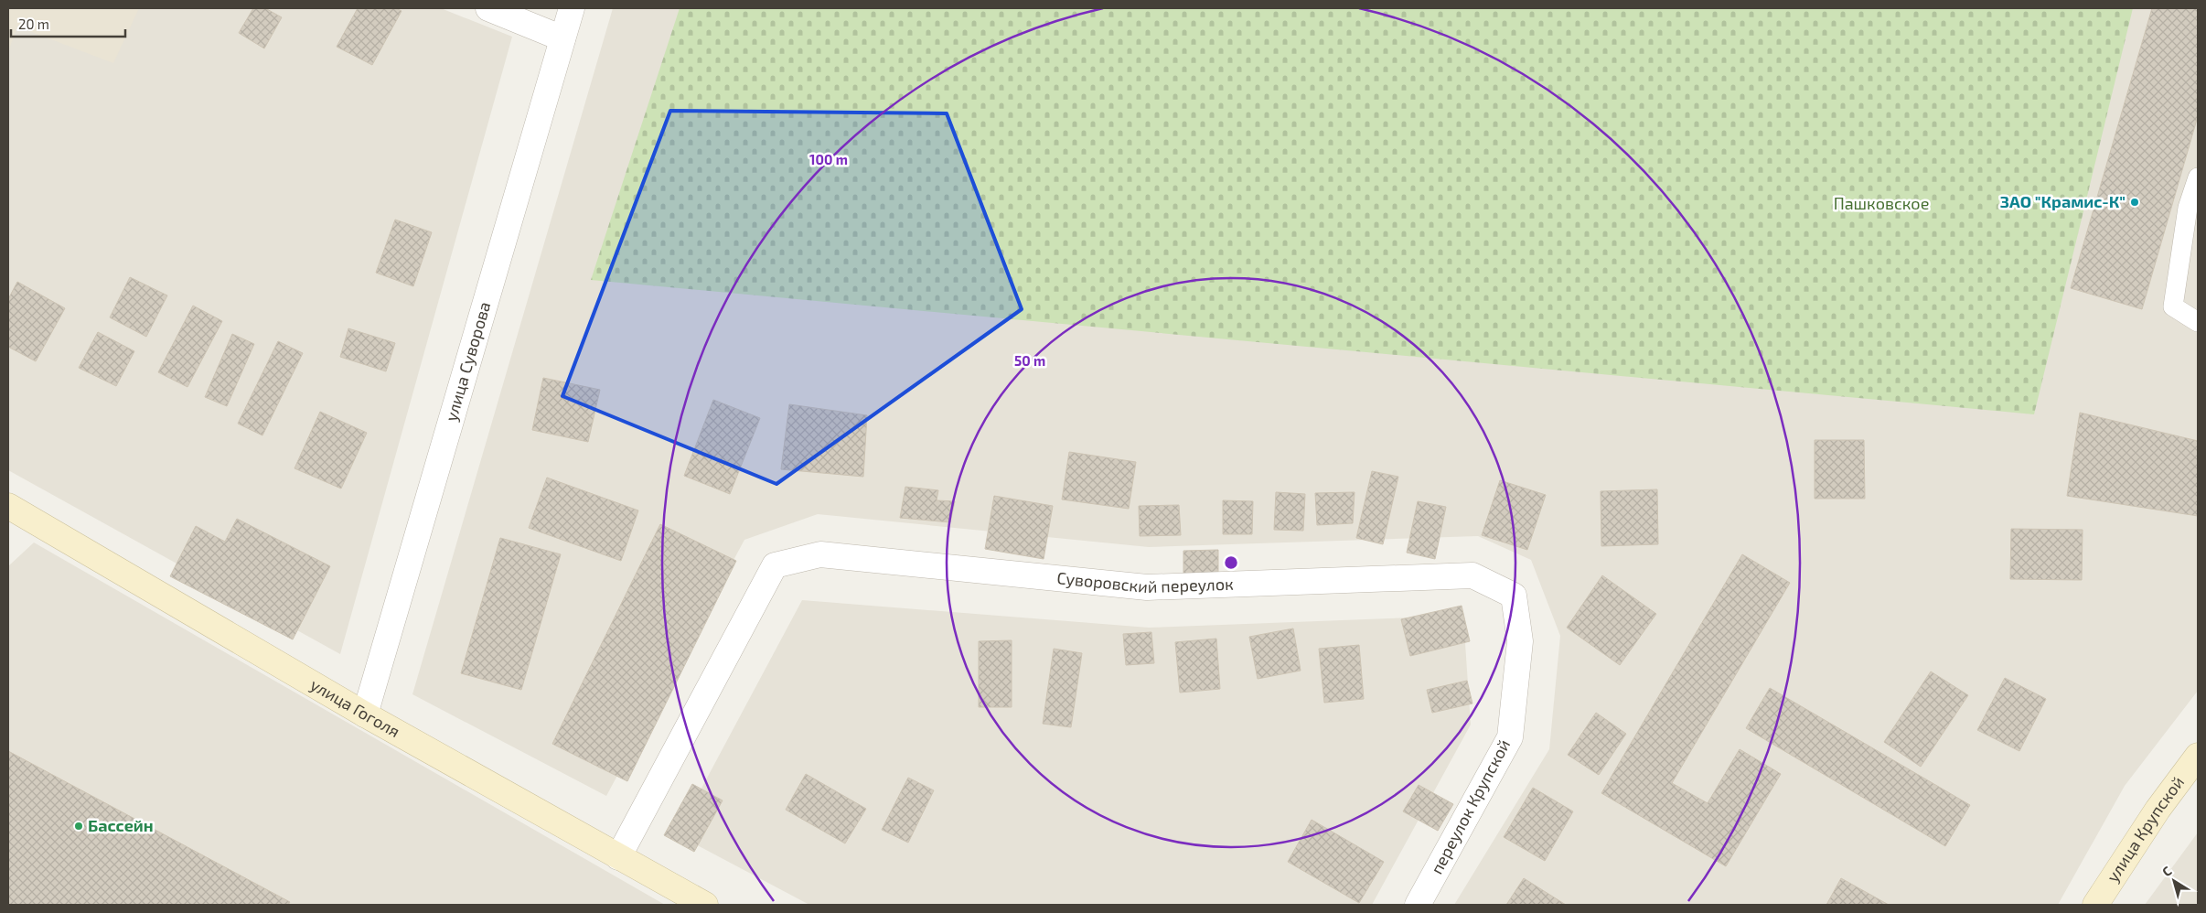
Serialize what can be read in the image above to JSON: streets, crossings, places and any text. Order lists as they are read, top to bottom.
{
  "streets": {
    "street": [
      "улица Суворова",
      "Суворовский переулок",
      "улица Гоголя",
      "переулок Крупской",
      "улица Крупской"
    ]
  },
  "crossings": [
    ["улица Суворова", "улица Гоголя"],
    ["Суворовский переулок", "улица Гоголя"],
    ["Суворовский переулок", "переулок Крупской"]
  ],
  "parks": ["Пашковское"],
  "places": ["ЗАО \"Крамис-К\"", "Бассейн"],
  "scale_bar": "20 m",
  "north": "top left",
  "rings": ["100 m", "50 m"]
}
